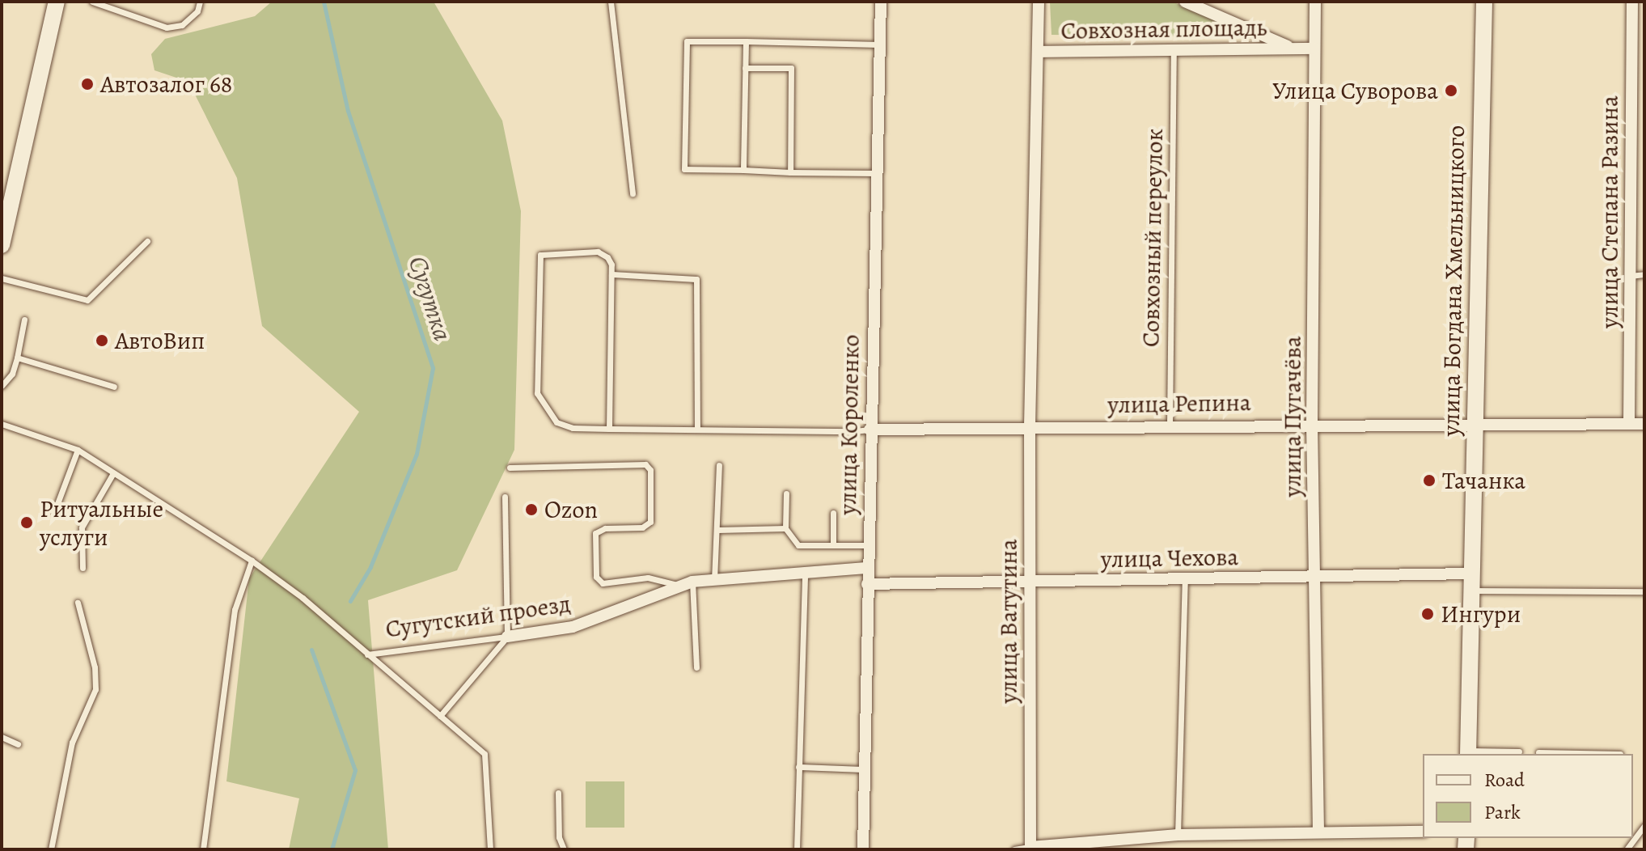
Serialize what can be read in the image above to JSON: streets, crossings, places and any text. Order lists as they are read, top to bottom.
{
  "streets": {
    "main road": ["улица Богдана Хмельницкого"],
    "street": [
      "Совхозная площадь",
      "улица Степана Разина",
      "улица Репина",
      "улица Пугачёва",
      "улица Короленко",
      "улица Чехова",
      "Сугутский проезд",
      "улица Ватутина"
    ],
    "lane": ["Совхозный переулок"]
  },
  "crossings": [
    ["Совхозная площадь", "Совхозный переулок"],
    ["Совхозная площадь", "улица Пугачёва"],
    ["Совхозная площадь", "улица Ватутина"],
    ["улица Степана Разина", "улица Репина"],
    ["Совхозный переулок", "улица Репина"],
    ["улица Богдана Хмельницкого", "улица Репина"],
    ["улица Богдана Хмельницкого", "улица Чехова"],
    ["улица Репина", "улица Пугачёва"],
    ["улица Репина", "улица Короленко"],
    ["улица Репина", "улица Ватутина"],
    ["улица Пугачёва", "улица Чехова"],
    ["улица Короленко", "улица Чехова"],
    ["улица Короленко", "Сугутский проезд"],
    ["улица Чехова", "улица Ватутина"]
  ],
  "water": ["Сугутка"],
  "places": [
    "Автозалог 68",
    "Улица Суворова",
    "АвтоВип",
    "Тачанка",
    "Ozon",
    "Ритуальные услуги",
    "Ингури"
  ],
  "legend": ["Road", "Park"]
}
